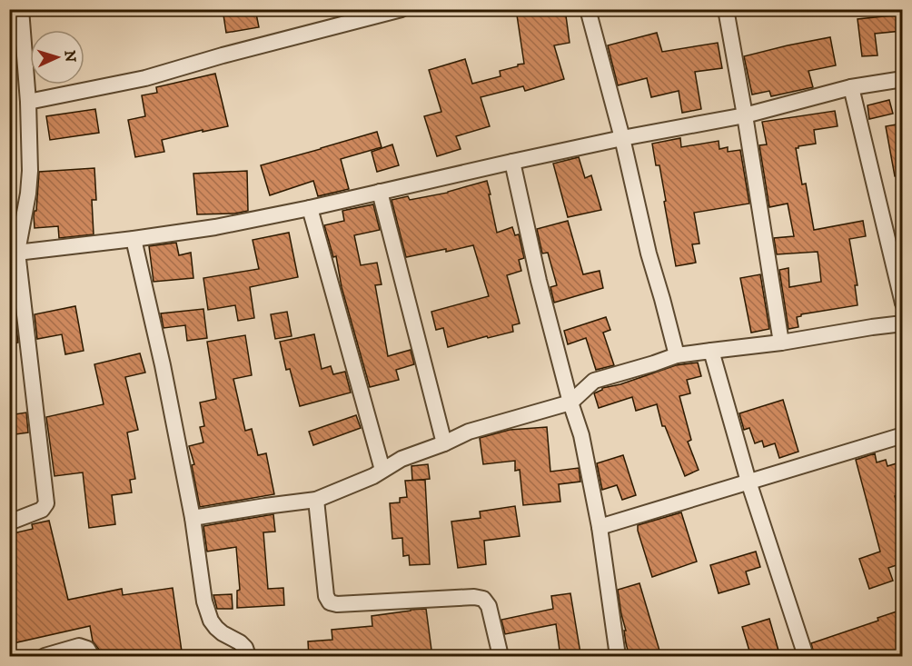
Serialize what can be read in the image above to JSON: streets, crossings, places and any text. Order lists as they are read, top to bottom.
{
  "north": "right"
}
